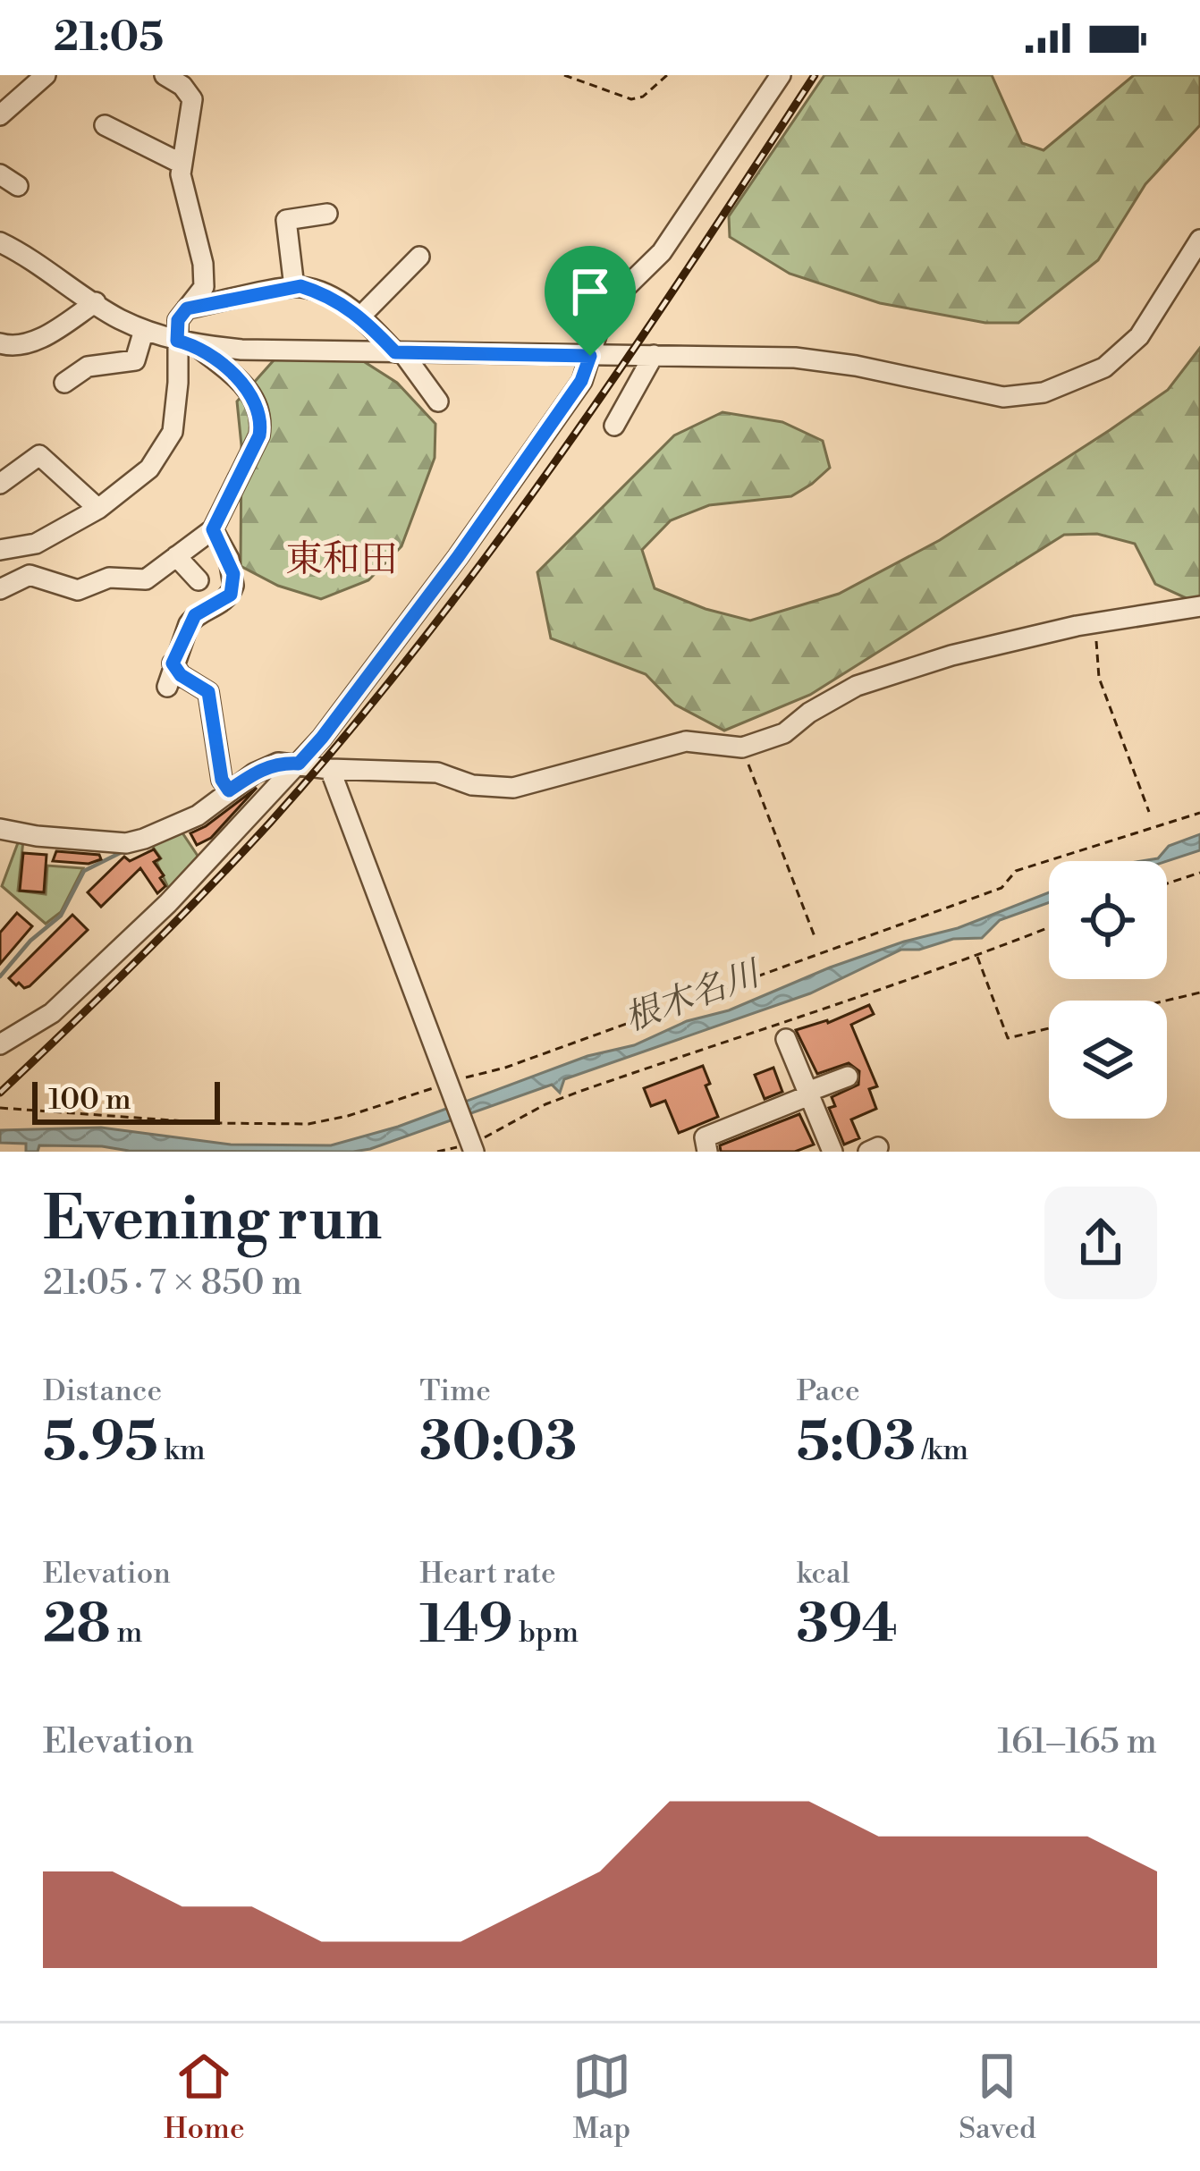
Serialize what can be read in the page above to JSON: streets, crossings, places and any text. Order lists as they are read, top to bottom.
{
  "districts": ["東和田"],
  "water": ["根木名川"],
  "scale_bar": "100 m",
  "page": {
    "status": "21:05",
    "scale": "100 m",
    "heading": ["Evening run", "21:05 · 7 × 850 m"],
    "stats": [
      ["Distance", "5.95 km"],
      ["Time", "30:03"],
      ["Pace", "5:03 /km"],
      ["Elevation", "28 m"],
      ["Heart rate", "149 bpm"],
      ["kcal", "394"]
    ],
    "chart": ["Elevation", "161–165 m"],
    "tabs": ["Home", "Map", "Saved"]
  }
}
